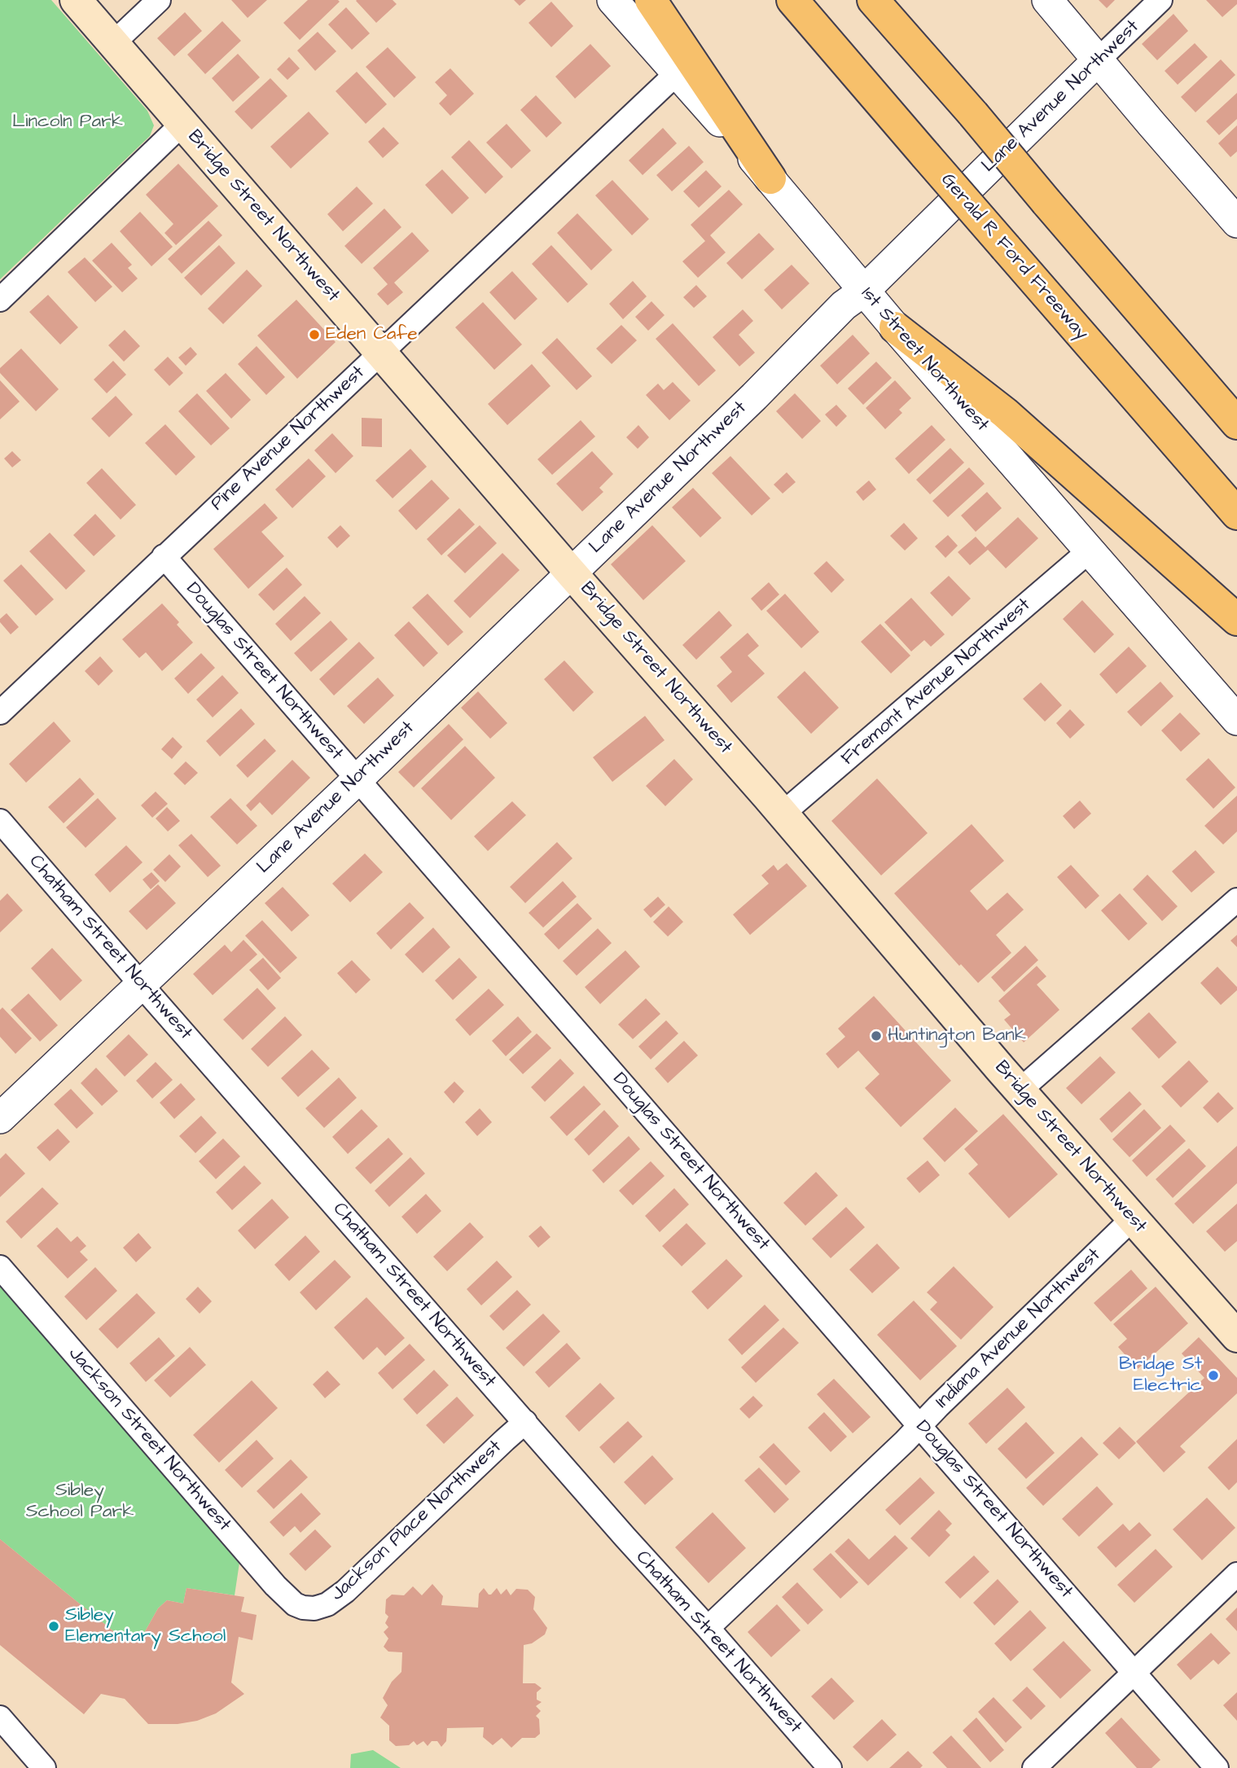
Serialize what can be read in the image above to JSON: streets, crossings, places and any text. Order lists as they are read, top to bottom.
{
  "streets": {
    "highway": ["Gerald R Ford Freeway"],
    "main road": ["Bridge Street Northwest"],
    "street": [
      "Lane Avenue Northwest",
      "1st Street Northwest",
      "Pine Avenue Northwest",
      "Douglas Street Northwest",
      "Fremont Avenue Northwest",
      "Chatham Street Northwest",
      "Indiana Avenue Northwest",
      "Jackson Street Northwest",
      "Jackson Place Northwest"
    ]
  },
  "crossings": [
    ["Lane Avenue Northwest", "Bridge Street Northwest"],
    ["Lane Avenue Northwest", "1st Street Northwest"],
    ["Lane Avenue Northwest", "Douglas Street Northwest"],
    ["Lane Avenue Northwest", "Chatham Street Northwest"],
    ["Bridge Street Northwest", "Pine Avenue Northwest"],
    ["Bridge Street Northwest", "Fremont Avenue Northwest"],
    ["Bridge Street Northwest", "Indiana Avenue Northwest"],
    ["1st Street Northwest", "Pine Avenue Northwest"],
    ["1st Street Northwest", "Fremont Avenue Northwest"],
    ["Pine Avenue Northwest", "Douglas Street Northwest"],
    ["Douglas Street Northwest", "Indiana Avenue Northwest"],
    ["Chatham Street Northwest", "Indiana Avenue Northwest"],
    ["Chatham Street Northwest", "Jackson Place Northwest"],
    ["Jackson Street Northwest", "Jackson Place Northwest"]
  ],
  "parks": ["Lincoln Park", "Sibley School Park"],
  "places": [
    "Eden Cafe",
    "Huntington Bank",
    "Bridge St Electric",
    "Sibley Elementary School"
  ]
}
